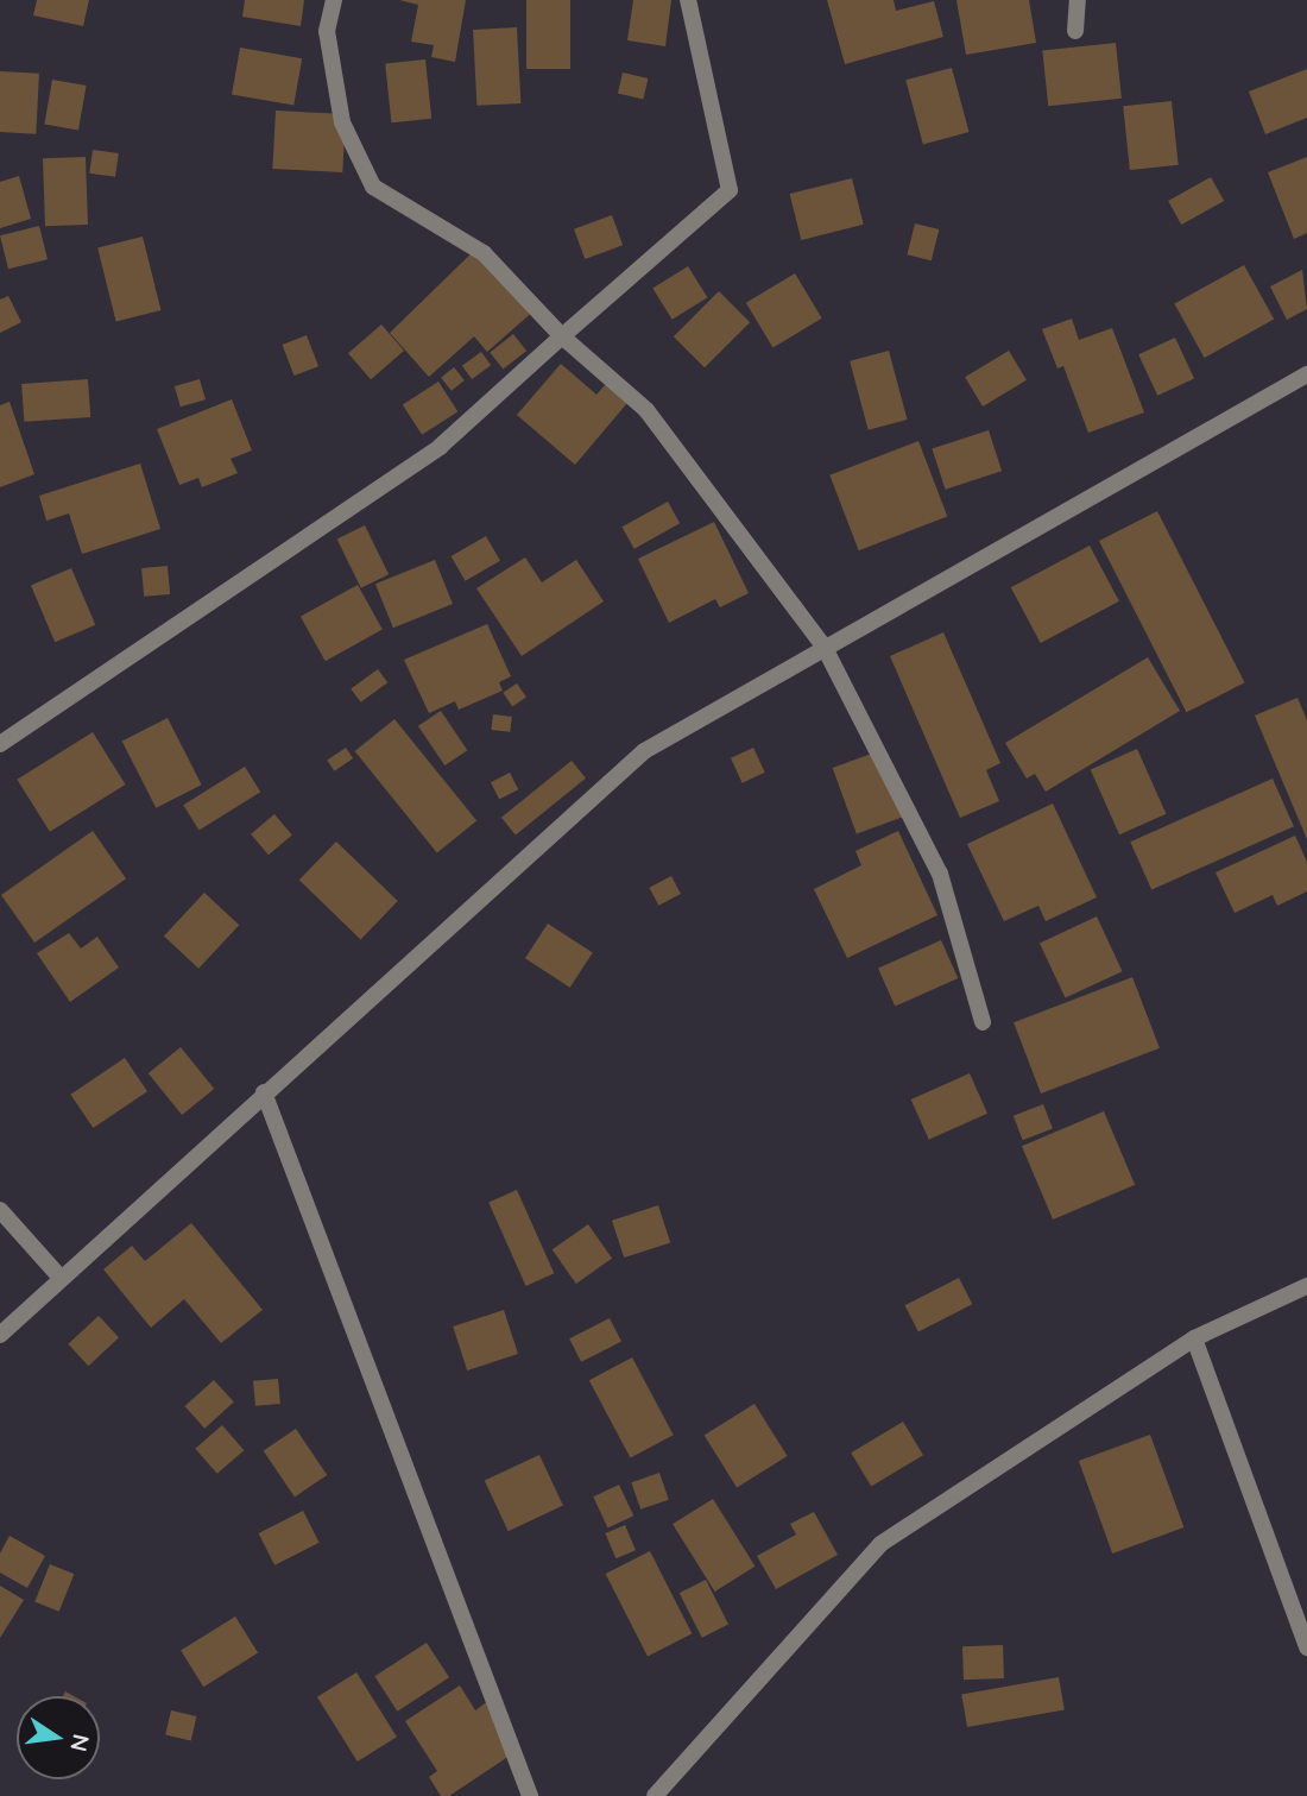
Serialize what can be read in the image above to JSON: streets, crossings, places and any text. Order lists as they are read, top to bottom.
{
  "north": "right"
}
